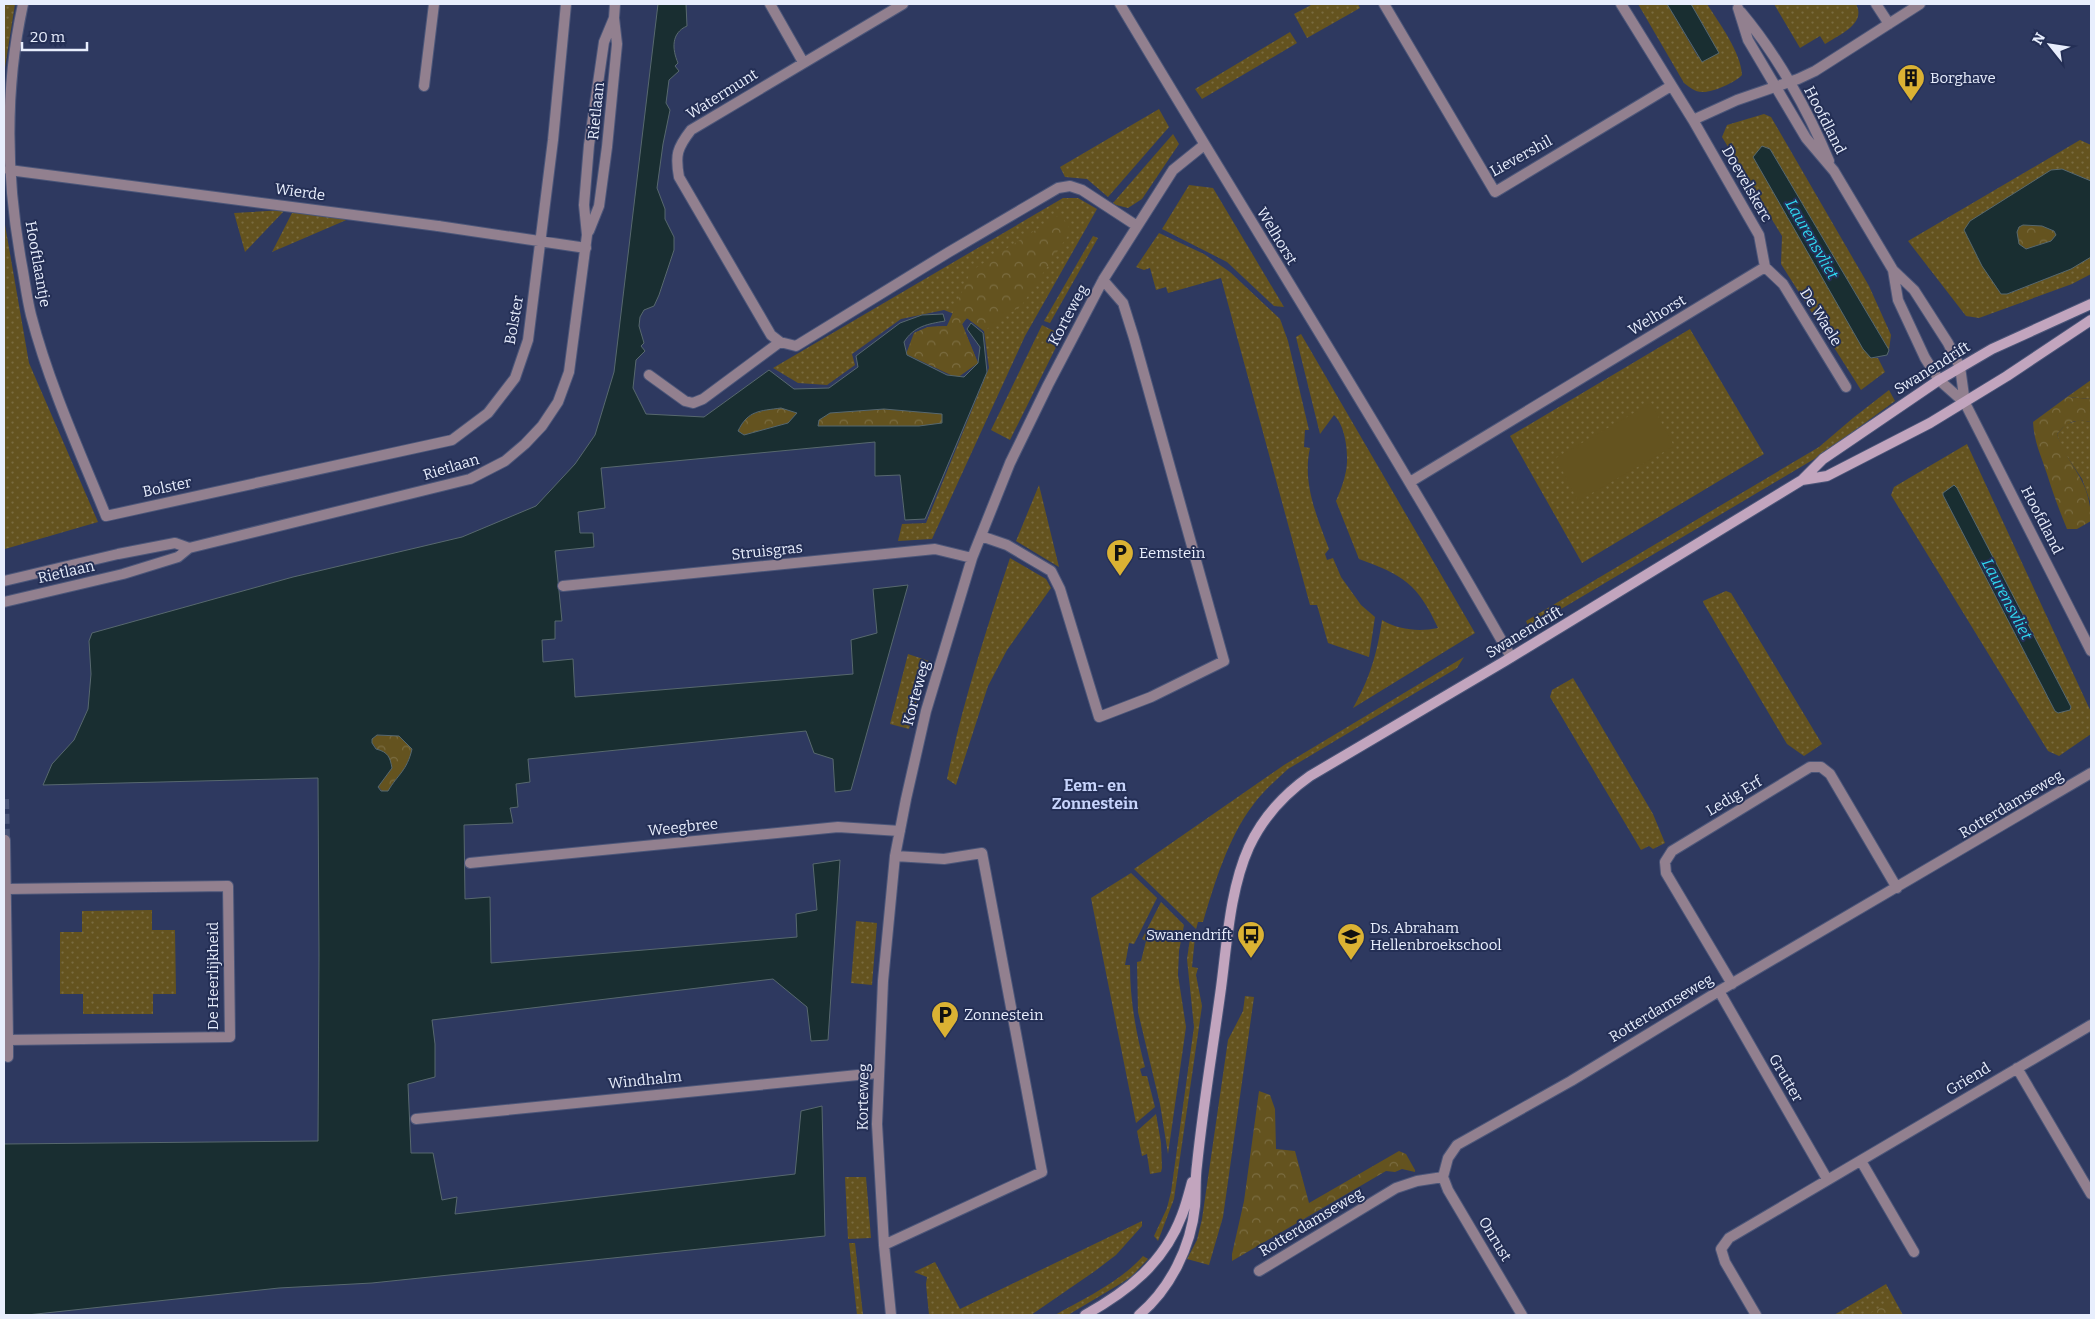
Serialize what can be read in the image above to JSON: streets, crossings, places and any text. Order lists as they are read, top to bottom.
{
  "streets": {
    "main road": ["Swanendrift"],
    "street": [
      "Watermunt",
      "Rietlaan",
      "Hoofdland",
      "Lievershil",
      "Doevelskerc",
      "Wierde",
      "Welhorst",
      "Hooftlaantje",
      "Korteweg",
      "De Waele",
      "Bolster",
      "Struisgras",
      "Ledig Erf",
      "Rotterdamseweg",
      "Weegbree",
      "De Heerlijkheid",
      "Grutter",
      "Griend",
      "Windhalm",
      "Onrust"
    ]
  },
  "crossings": [
    ["Rietlaan", "Wierde"],
    ["Hoofdland", "Doevelskerc"],
    ["Hoofdland", "Swanendrift"],
    ["Lievershil", "Doevelskerc"],
    ["Doevelskerc", "Welhorst"],
    ["Doevelskerc", "De Waele"],
    ["Wierde", "Hooftlaantje"],
    ["Wierde", "Bolster"],
    ["Welhorst", "Korteweg"],
    ["Welhorst", "De Waele"],
    ["Welhorst", "Swanendrift"],
    ["Hooftlaantje", "Bolster"],
    ["Korteweg", "Struisgras"],
    ["Korteweg", "Weegbree"],
    ["Korteweg", "Windhalm"],
    ["Ledig Erf", "Rotterdamseweg"],
    ["Rotterdamseweg", "Grutter"],
    ["Rotterdamseweg", "Onrust"],
    ["Grutter", "Griend"]
  ],
  "districts": ["Eem- en Zonnestein"],
  "water": ["Laurensvliet"],
  "places": {
    "building": ["Borghave"],
    "parking": ["Eemstein", "Zonnestein"],
    "bus stop": ["Swanendrift"],
    "school or university": ["Ds. Abraham Hellenbroekschool"]
  },
  "scale_bar": "20 m",
  "north": "top left"
}
